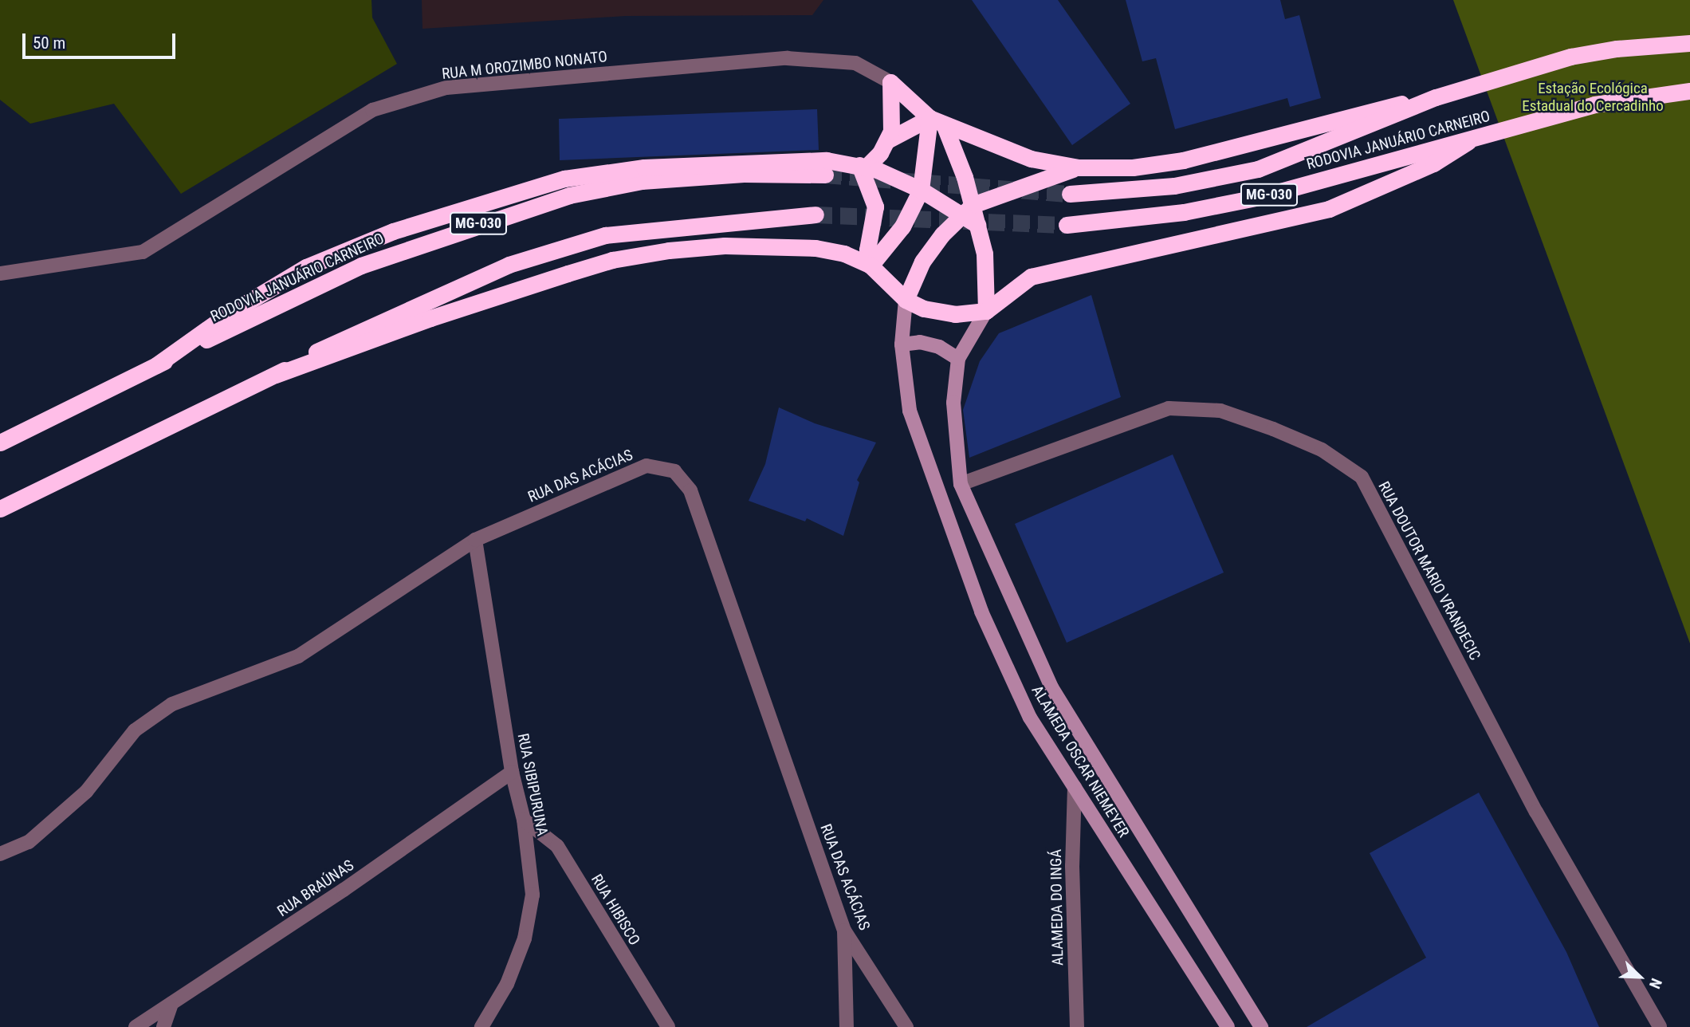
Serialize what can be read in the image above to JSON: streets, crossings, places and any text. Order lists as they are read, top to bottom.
{
  "streets": {
    "highway": ["RODOVIA JANUÁRIO CARNEIRO", "MG-030"],
    "street": [
      "RUA M OROZIMBO NONATO",
      "RUA DAS ACÁCIAS",
      "RUA DOUTOR MARIO VRANDECIC",
      "ALAMEDA OSCAR NIEMEYER",
      "RUA SIBIPURUNA",
      "RUA BRAÚNAS",
      "ALAMEDA DO INGÁ",
      "RUA HIBISCO"
    ]
  },
  "crossings": [
    ["RUA DAS ACÁCIAS", "RUA SIBIPURUNA"],
    ["RUA DOUTOR MARIO VRANDECIC", "ALAMEDA OSCAR NIEMEYER"],
    ["ALAMEDA OSCAR NIEMEYER", "ALAMEDA DO INGÁ"],
    ["RUA SIBIPURUNA", "RUA BRAÚNAS"],
    ["RUA SIBIPURUNA", "RUA HIBISCO"]
  ],
  "parks": ["Estação Ecológica Estadual do Cercadinho"],
  "scale_bar": "50 m",
  "north": "bottom right"
}
